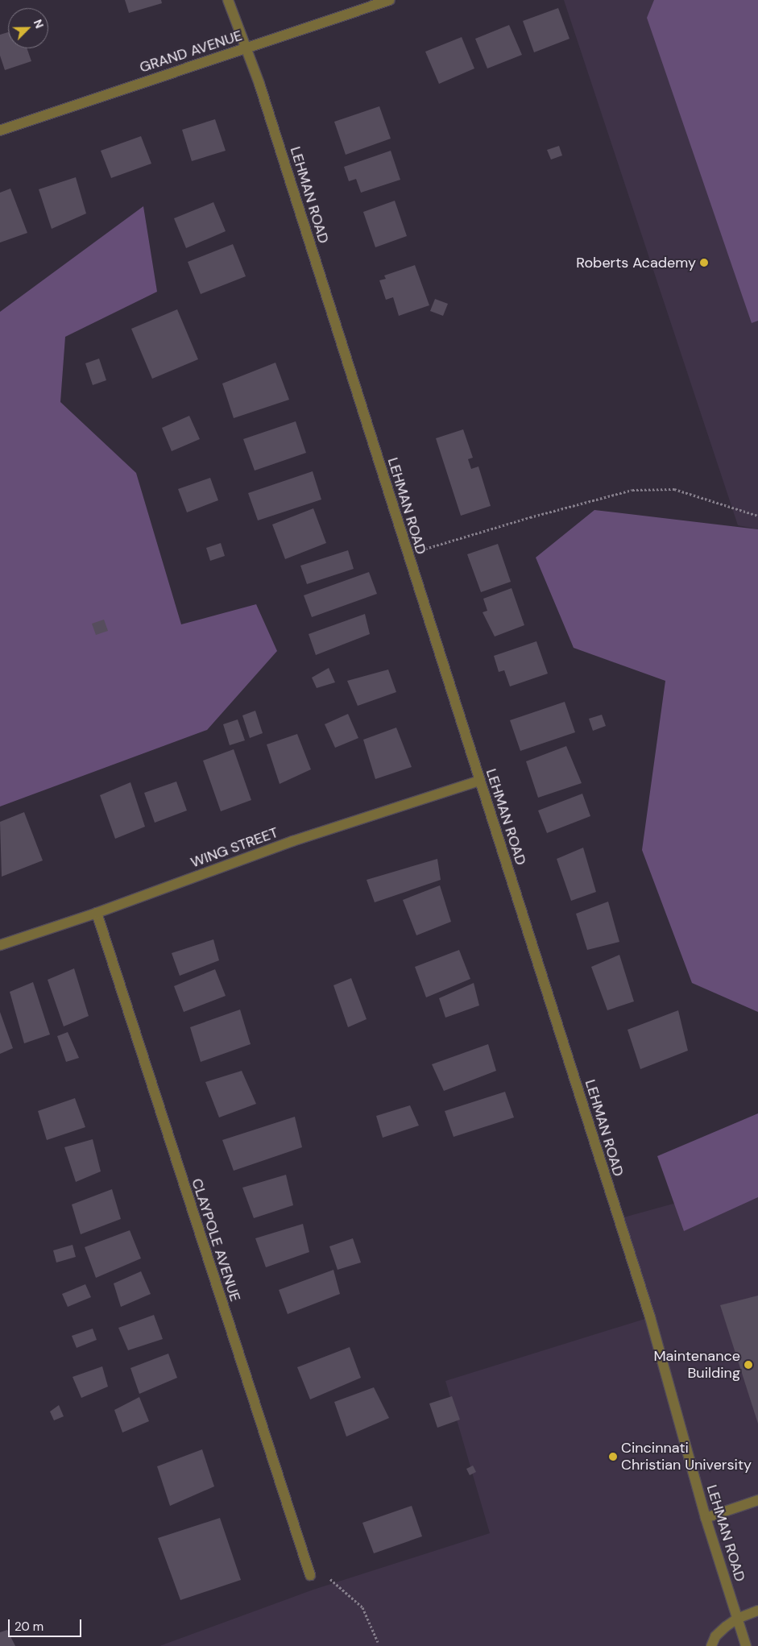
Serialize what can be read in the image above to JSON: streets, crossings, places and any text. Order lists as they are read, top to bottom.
{
  "streets": {
    "street": [
      "GRAND AVENUE",
      "LEHMAN ROAD",
      "WING STREET",
      "CLAYPOLE AVENUE"
    ]
  },
  "crossings": [
    ["GRAND AVENUE", "LEHMAN ROAD"],
    ["LEHMAN ROAD", "WING STREET"],
    ["WING STREET", "CLAYPOLE AVENUE"]
  ],
  "places": ["Roberts Academy", "Maintenance Building", "Cincinnati Christian University"],
  "scale_bar": "20 m",
  "north": "top right"
}
